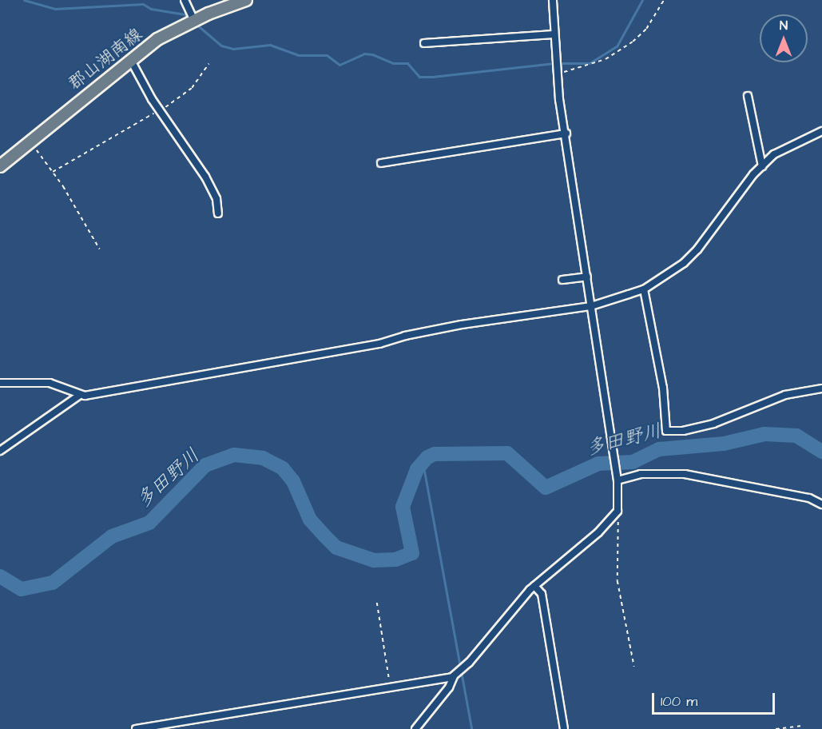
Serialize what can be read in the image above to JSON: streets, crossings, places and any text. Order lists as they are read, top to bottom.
{
  "streets": {
    "main road": ["郡山湖南線"]
  },
  "water": ["多田野川"],
  "scale_bar": "100 m",
  "north": "top"
}
